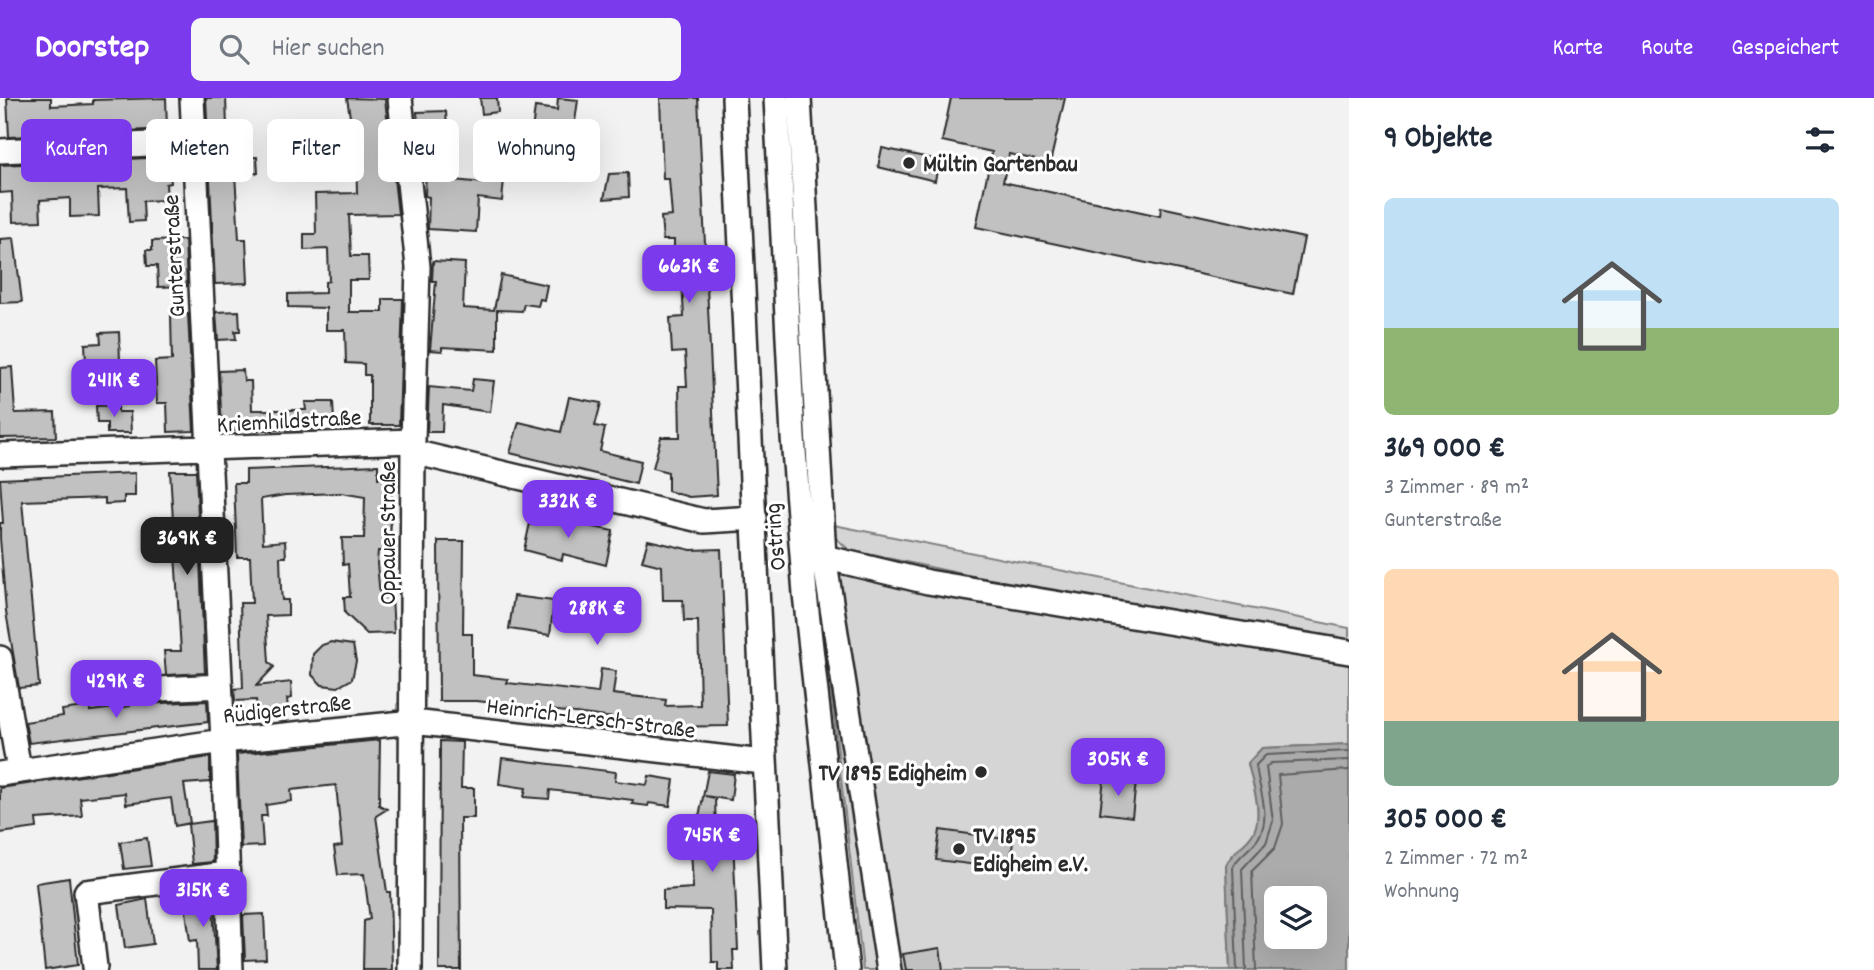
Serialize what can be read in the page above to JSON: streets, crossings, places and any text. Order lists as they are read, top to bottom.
{
  "streets": {
    "street": [
      "Gunterstraße",
      "Kriemhildstraße",
      "Oppauer Straße",
      "Ostring",
      "Rüdigerstraße",
      "Heinrich-Lersch-Straße"
    ]
  },
  "crossings": [
    ["Gunterstraße", "Kriemhildstraße"],
    ["Gunterstraße", "Rüdigerstraße"],
    ["Kriemhildstraße", "Oppauer Straße"],
    ["Kriemhildstraße", "Ostring"],
    ["Oppauer Straße", "Rüdigerstraße"],
    ["Oppauer Straße", "Heinrich-Lersch-Straße"],
    ["Ostring", "Heinrich-Lersch-Straße"],
    ["Rüdigerstraße", "Heinrich-Lersch-Straße"]
  ],
  "places": ["Mültin Gartenbau", "TV 1895 Edigheim", "TV 1895 Edigheim e.V."],
  "page": {
    "header": "Doorstep",
    "search": "Hier suchen",
    "nav": ["Karte", "Route", "Gespeichert"],
    "heading": "9 Objekte",
    "chip": [
      "Kaufen",
      "Mieten",
      "Filter",
      "Neu",
      "Wohnung"
    ],
    "list": [
      {
        "name": "369 000 €",
        "note": "3 Zimmer · 89 m² · Gunterstraße"
      },
      {
        "name": "305 000 €",
        "note": "2 Zimmer · 72 m² · Wohnung"
      }
    ],
    "price": [
      "663K €",
      "241K €",
      "332K €",
      "369K €",
      "288K €",
      "429K €",
      "305K €",
      "745K €",
      "315K €"
    ]
  }
}
